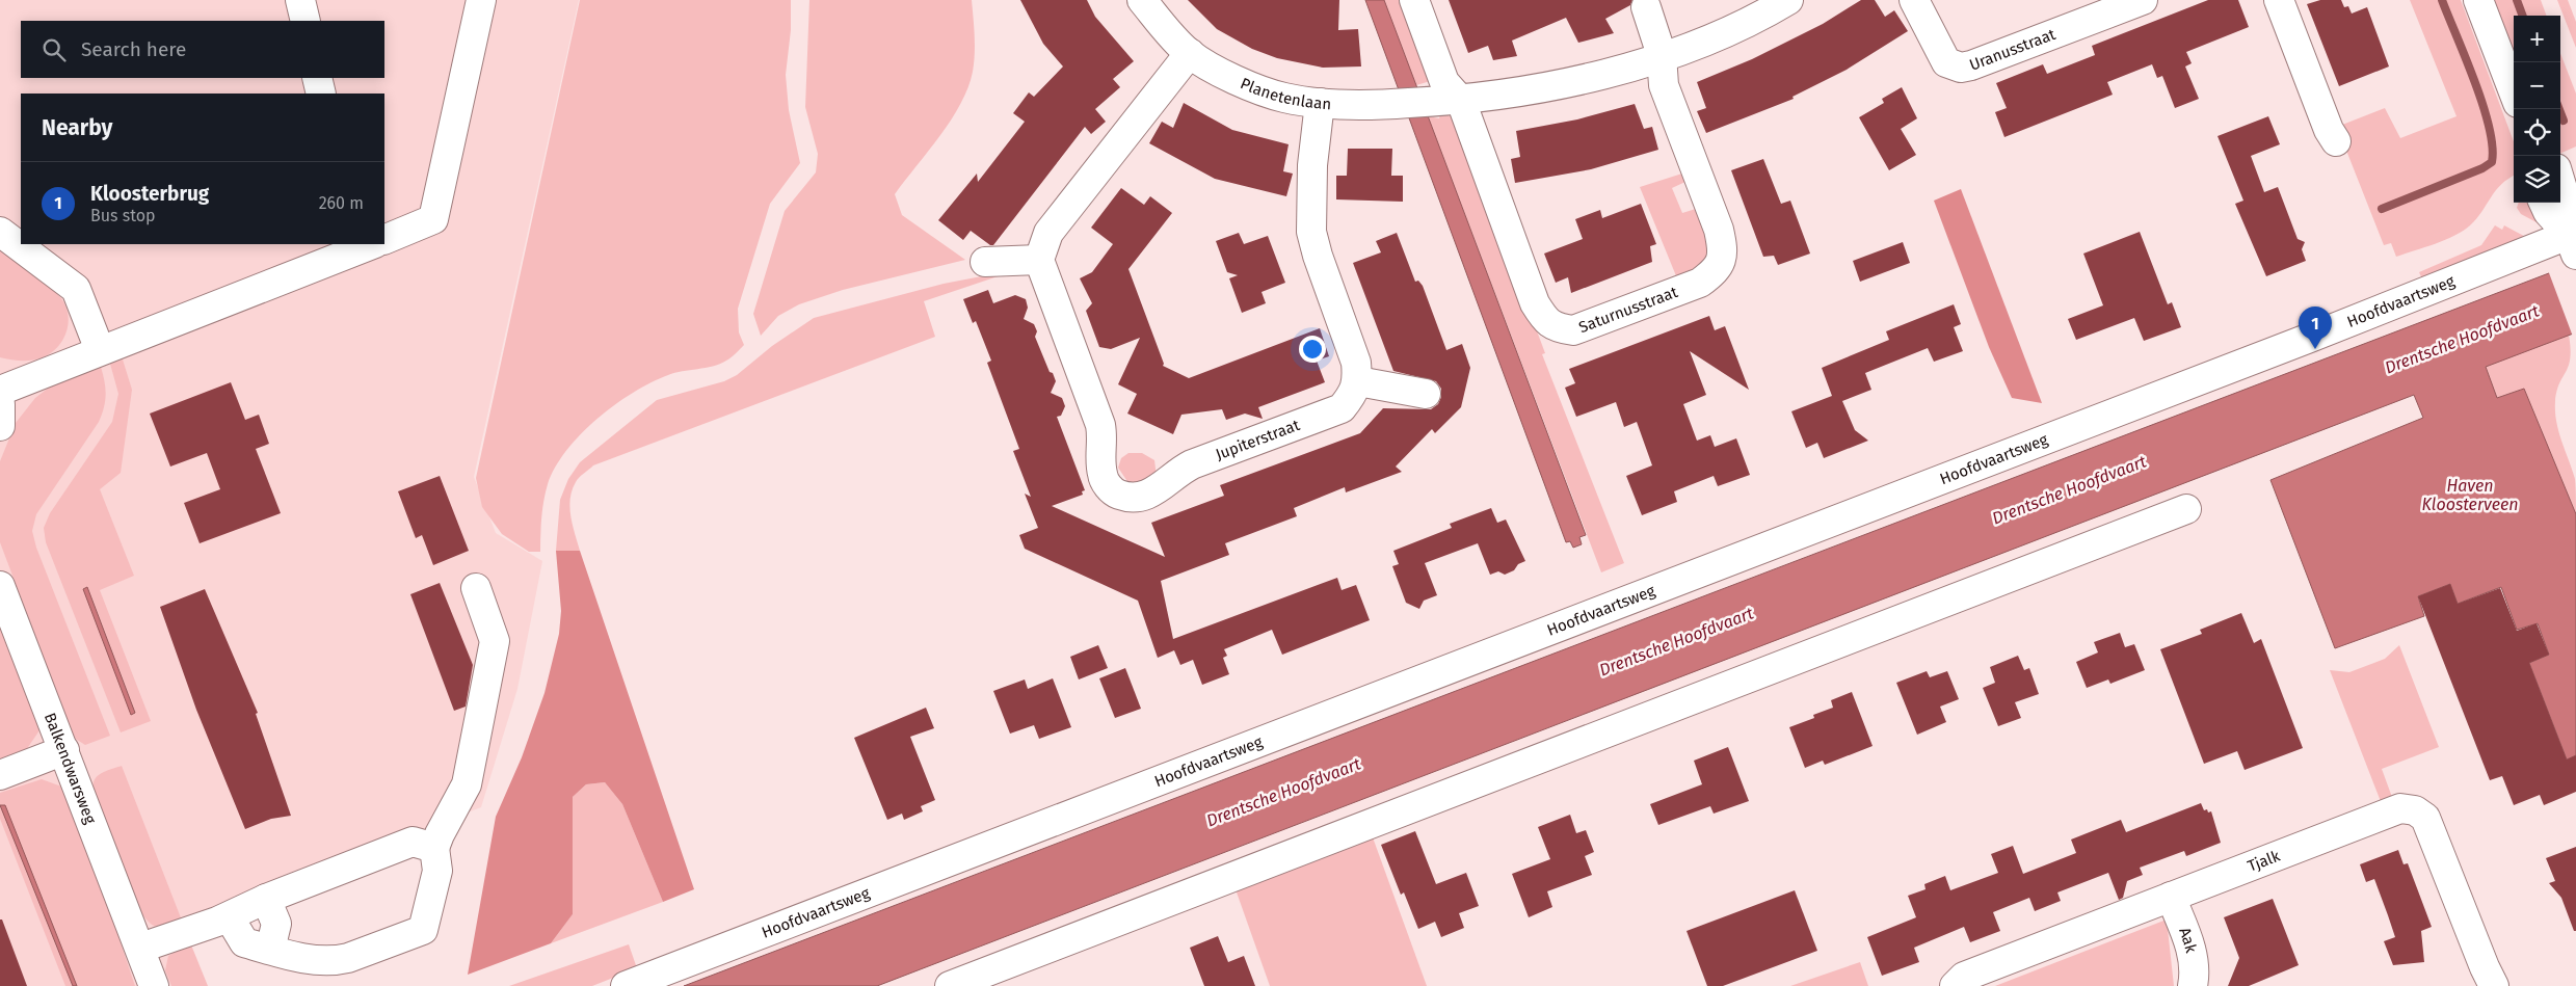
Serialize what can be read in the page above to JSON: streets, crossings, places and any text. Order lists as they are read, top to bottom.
{
  "streets": {
    "street": [
      "Uranusstraat",
      "Planetenlaan",
      "Hoofdvaartsweg",
      "Saturnusstraat",
      "Jupiterstraat",
      "Balkendwarsweg",
      "Tjalk",
      "Aak"
    ]
  },
  "crossings": [
    ["Planetenlaan", "Saturnusstraat"],
    ["Tjalk", "Aak"]
  ],
  "water": ["Drentsche Hoofdvaart", "Haven Kloosterveen"],
  "page": {
    "map_buttons": ["+", "−"],
    "search": "Search here",
    "heading": "Nearby",
    "list": [
      {
        "mark": "1",
        "name": "Kloosterbrug",
        "note": "Bus stop",
        "value": "260 m"
      }
    ],
    "pins": "1"
  }
}
